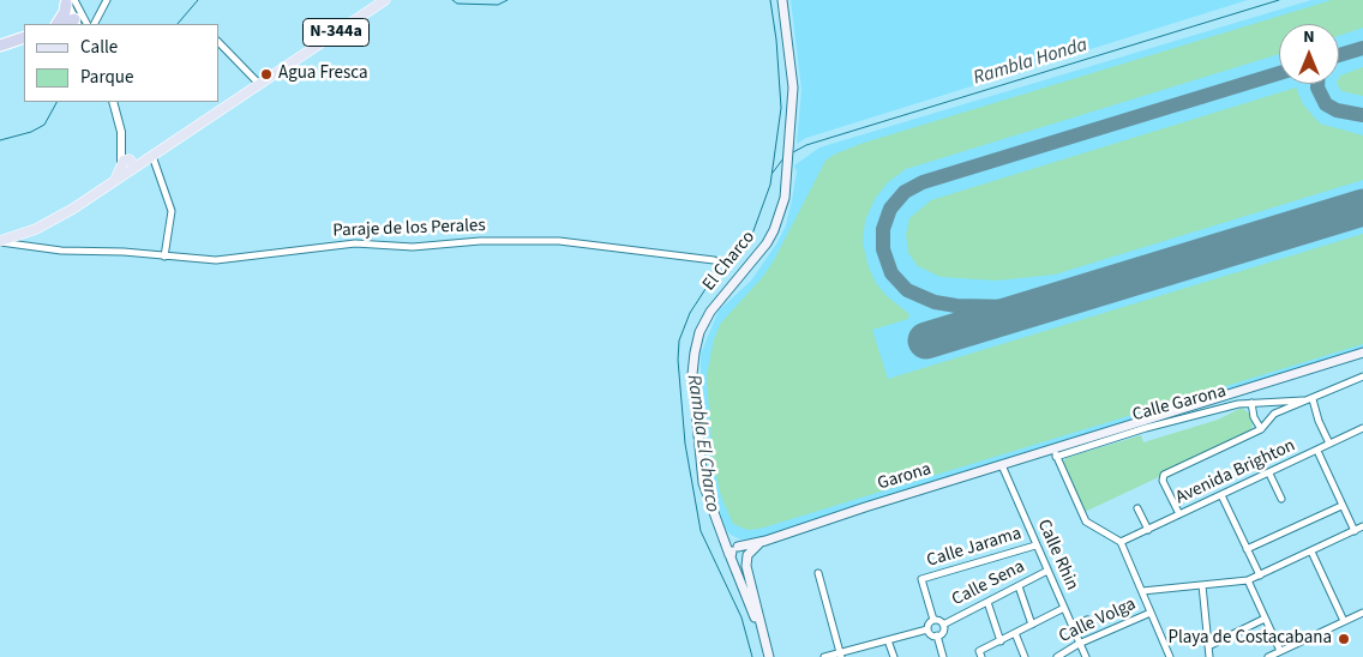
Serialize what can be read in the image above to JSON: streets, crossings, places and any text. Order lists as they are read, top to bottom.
{
  "streets": {
    "main road": ["N-344a", "El Charco", "Garona"],
    "street": [
      "Paraje de los Perales",
      "Calle Garona",
      "Avenida Brighton",
      "Calle Jarama",
      "Calle Rhin",
      "Calle Sena",
      "Calle Volga"
    ]
  },
  "crossings": [
    ["Calle Garona", "Garona"],
    ["Garona", "Calle Rhin"],
    ["Calle Jarama", "Calle Rhin"],
    ["Calle Jarama", "Calle Sena"],
    ["Calle Rhin", "Calle Sena"],
    ["Calle Rhin", "Calle Volga"]
  ],
  "water": ["Rambla Honda", "Rambla El Charco"],
  "places": ["Agua Fresca", "Playa de Costacabana"],
  "legend": ["Calle", "Parque"],
  "north": "top"
}
